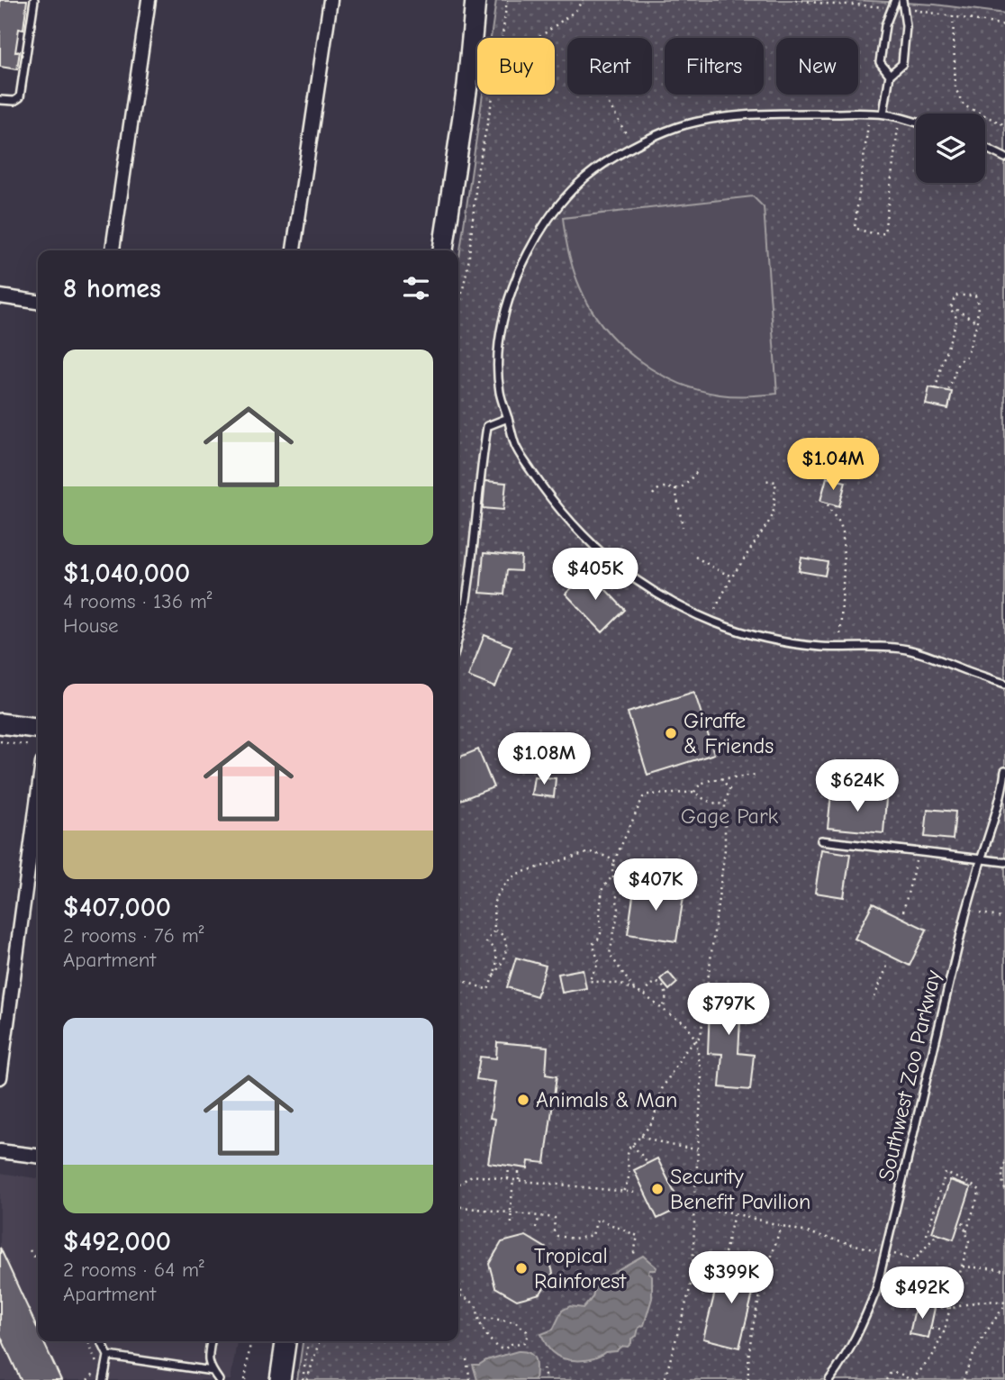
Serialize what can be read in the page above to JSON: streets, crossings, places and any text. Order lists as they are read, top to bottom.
{
  "streets": {
    "lane": ["Southwest Zoo Parkway"]
  },
  "parks": ["Gage Park"],
  "places": [
    "Giraffe & Friends",
    "Animals & Man",
    "Security Benefit Pavilion",
    "Tropical Rainforest"
  ],
  "page": {
    "chip": [
      "Buy",
      "Rent",
      "Filters",
      "New"
    ],
    "heading": "8 homes",
    "list": [
      {
        "name": "$1,040,000",
        "note": "4 rooms · 136 m² · House"
      },
      {
        "name": "$407,000",
        "note": "2 rooms · 76 m² · Apartment"
      },
      {
        "name": "$492,000",
        "note": "2 rooms · 64 m² · Apartment"
      }
    ],
    "price": [
      "$1.04M",
      "$405K",
      "$1.08M",
      "$624K",
      "$407K",
      "$797K",
      "$399K",
      "$492K"
    ]
  }
}
